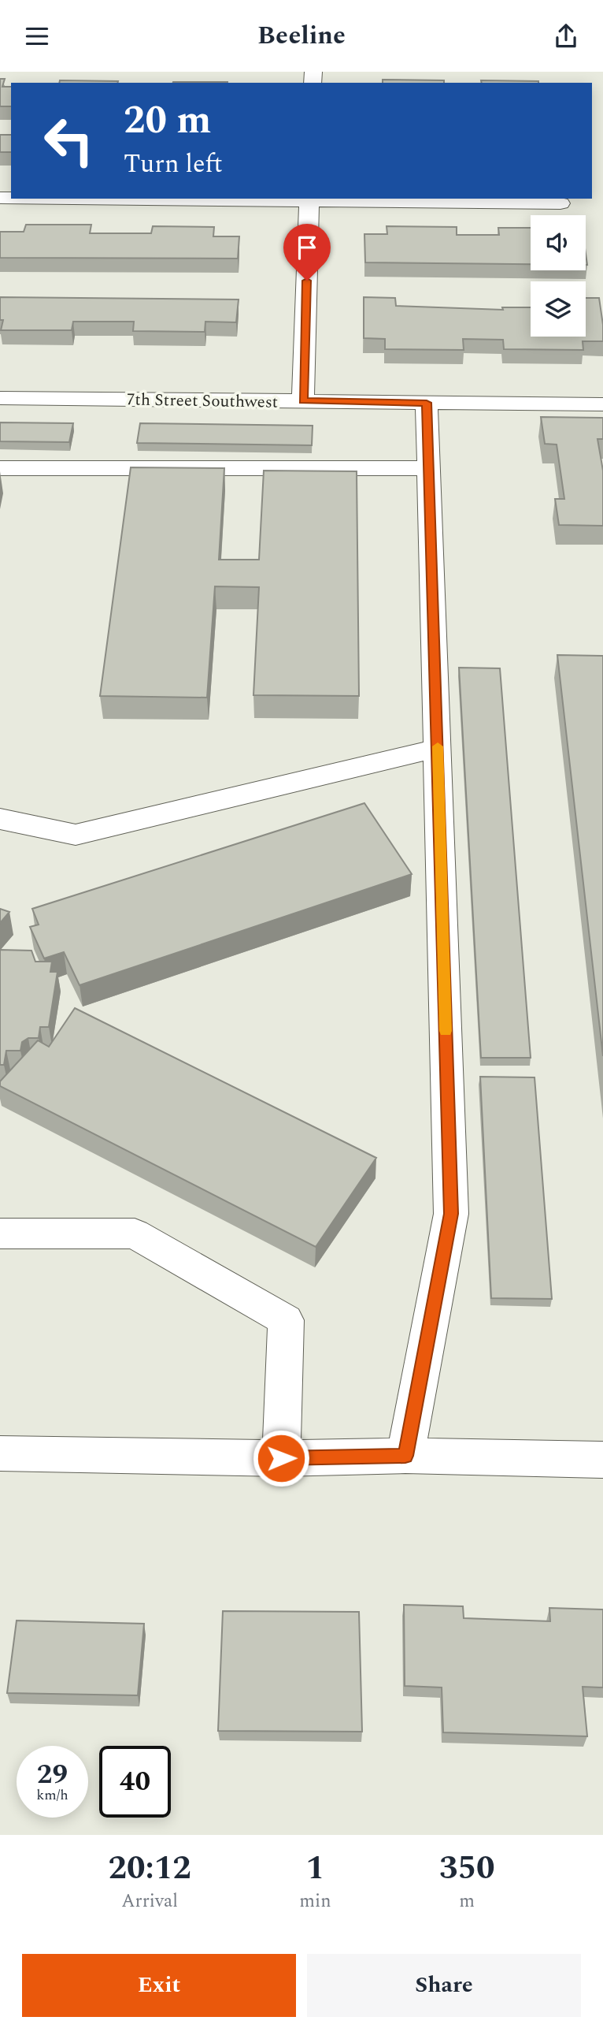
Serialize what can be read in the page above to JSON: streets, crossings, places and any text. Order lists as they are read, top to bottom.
{
  "streets": {
    "street": ["7th Street Southwest"]
  },
  "page": {
    "header": "Beeline",
    "turn": ["20 m", "Turn left"],
    "speed": "29 km/h",
    "limit": "40",
    "eta": [
      "20:12",
      "Arrival",
      "1",
      "min",
      "350",
      "m"
    ],
    "buttons": ["Exit", "Share"]
  }
}
